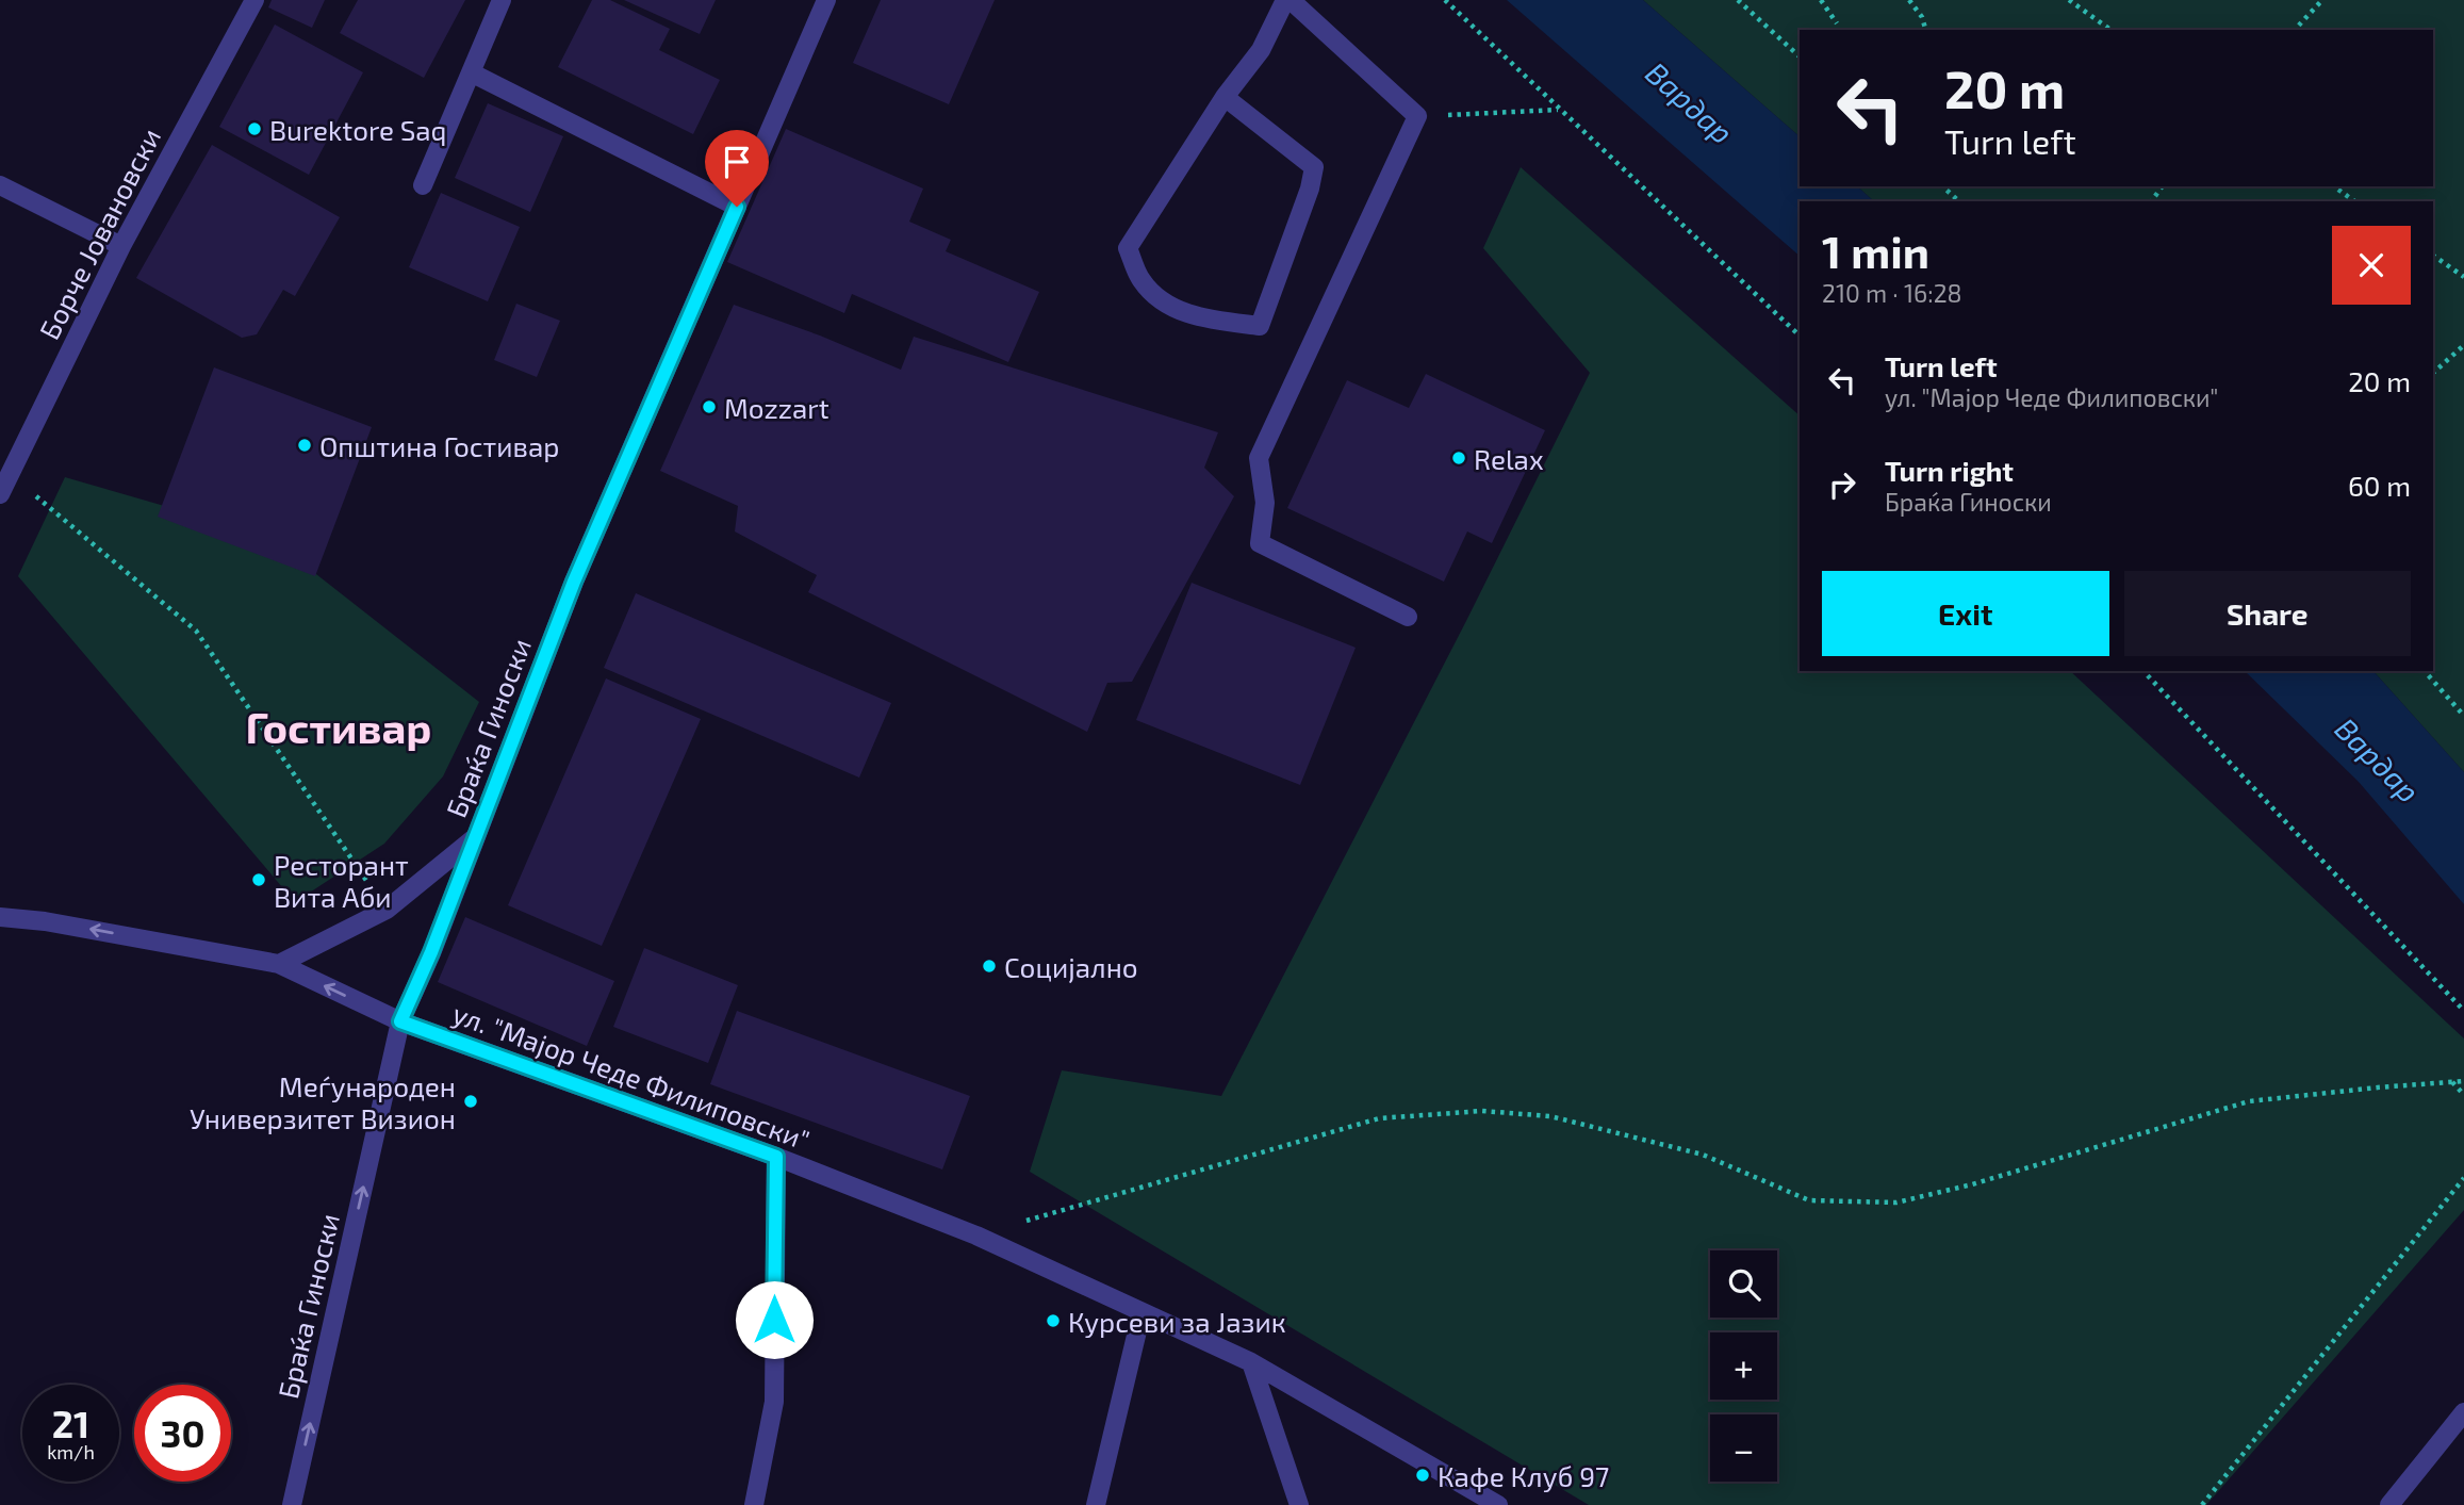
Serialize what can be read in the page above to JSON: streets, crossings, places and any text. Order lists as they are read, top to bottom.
{
  "streets": {
    "street": ["Борче Јовановски", "Браќа Гиноски", "ул. \"Мајор Чеде Филиповски\""]
  },
  "crossings": [
    ["Браќа Гиноски", "ул. \"Мајор Чеде Филиповски\""]
  ],
  "districts": ["Гостивар"],
  "water": ["Вардар"],
  "places": [
    "Burektore Saq",
    "Mozzart",
    "Општина Гостивар",
    "Relax",
    "Ресторант Вита Аби",
    "Социјално",
    "Меѓународен Универзитет Визион",
    "Курсеви за Јазик",
    "Кафе Клуб 97"
  ],
  "page": {
    "turn": ["20 m", "Turn left"],
    "heading": ["1 min", "210 m · 16:28"],
    "list": [
      {
        "name": "Turn left",
        "note": "ул. \"Мајор Чеде Филиповски\"",
        "value": "20 m"
      },
      {
        "name": "Turn right",
        "note": "Браќа Гиноски",
        "value": "60 m"
      }
    ],
    "buttons": ["Exit", "Share"],
    "map_buttons": ["+", "−"],
    "speed": "21 km/h",
    "limit": "30"
  }
}
